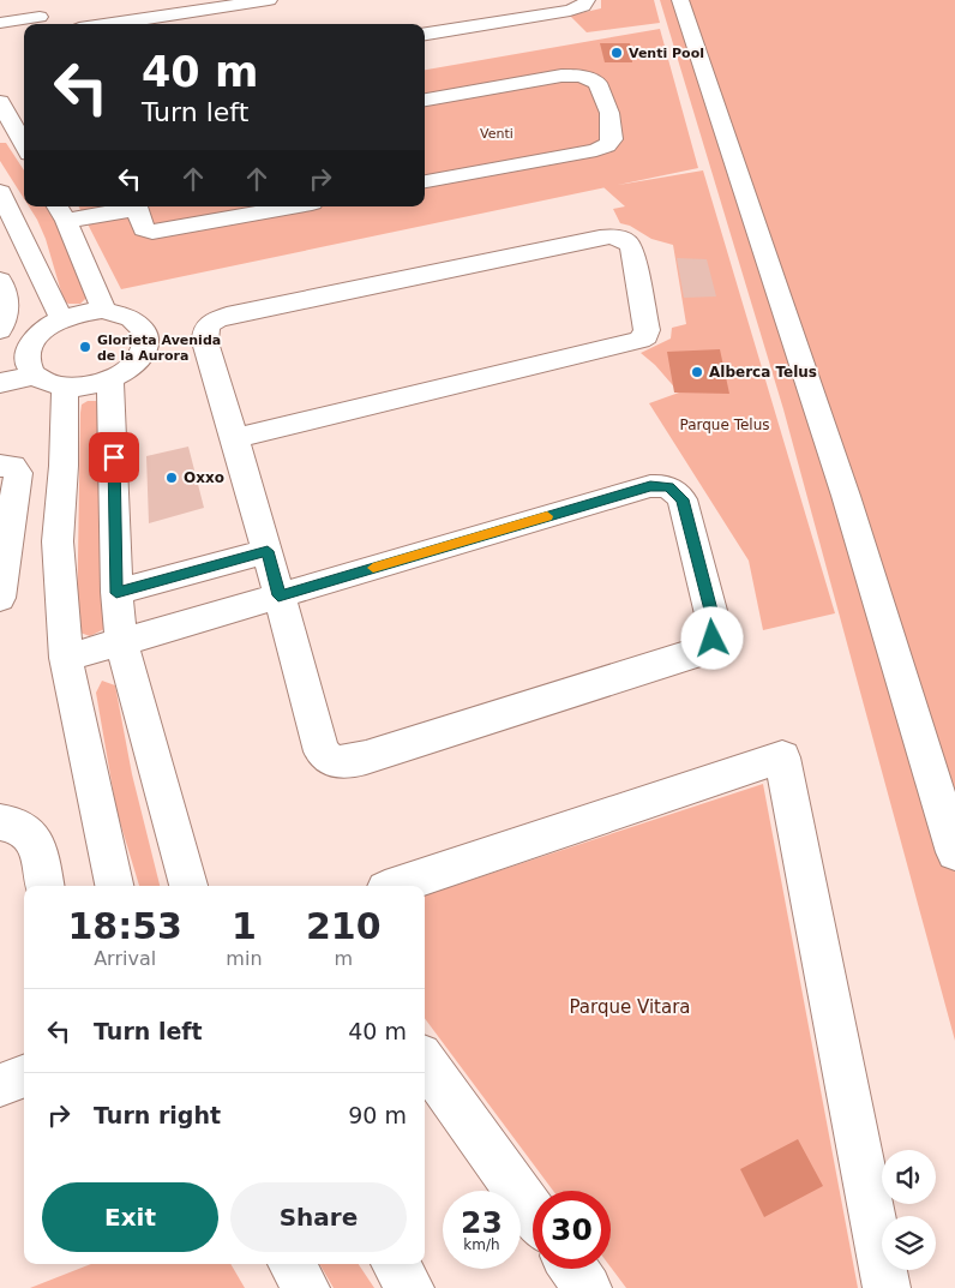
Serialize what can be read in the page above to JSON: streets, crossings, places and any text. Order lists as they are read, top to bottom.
{
  "parks": ["Venti", "Parque Telus", "Parque Vitara"],
  "places": [
    "Venti Pool",
    "Glorieta Avenida de la Aurora",
    "Alberca Telus",
    "Oxxo"
  ],
  "page": {
    "turn": ["40 m", "Turn left"],
    "eta": [
      "18:53",
      "Arrival",
      "1",
      "min",
      "210",
      "m"
    ],
    "list": [
      {
        "name": "Turn left",
        "value": "40 m"
      },
      {
        "name": "Turn right",
        "value": "90 m"
      }
    ],
    "buttons": ["Exit", "Share"],
    "speed": "23 km/h",
    "limit": "30"
  }
}
